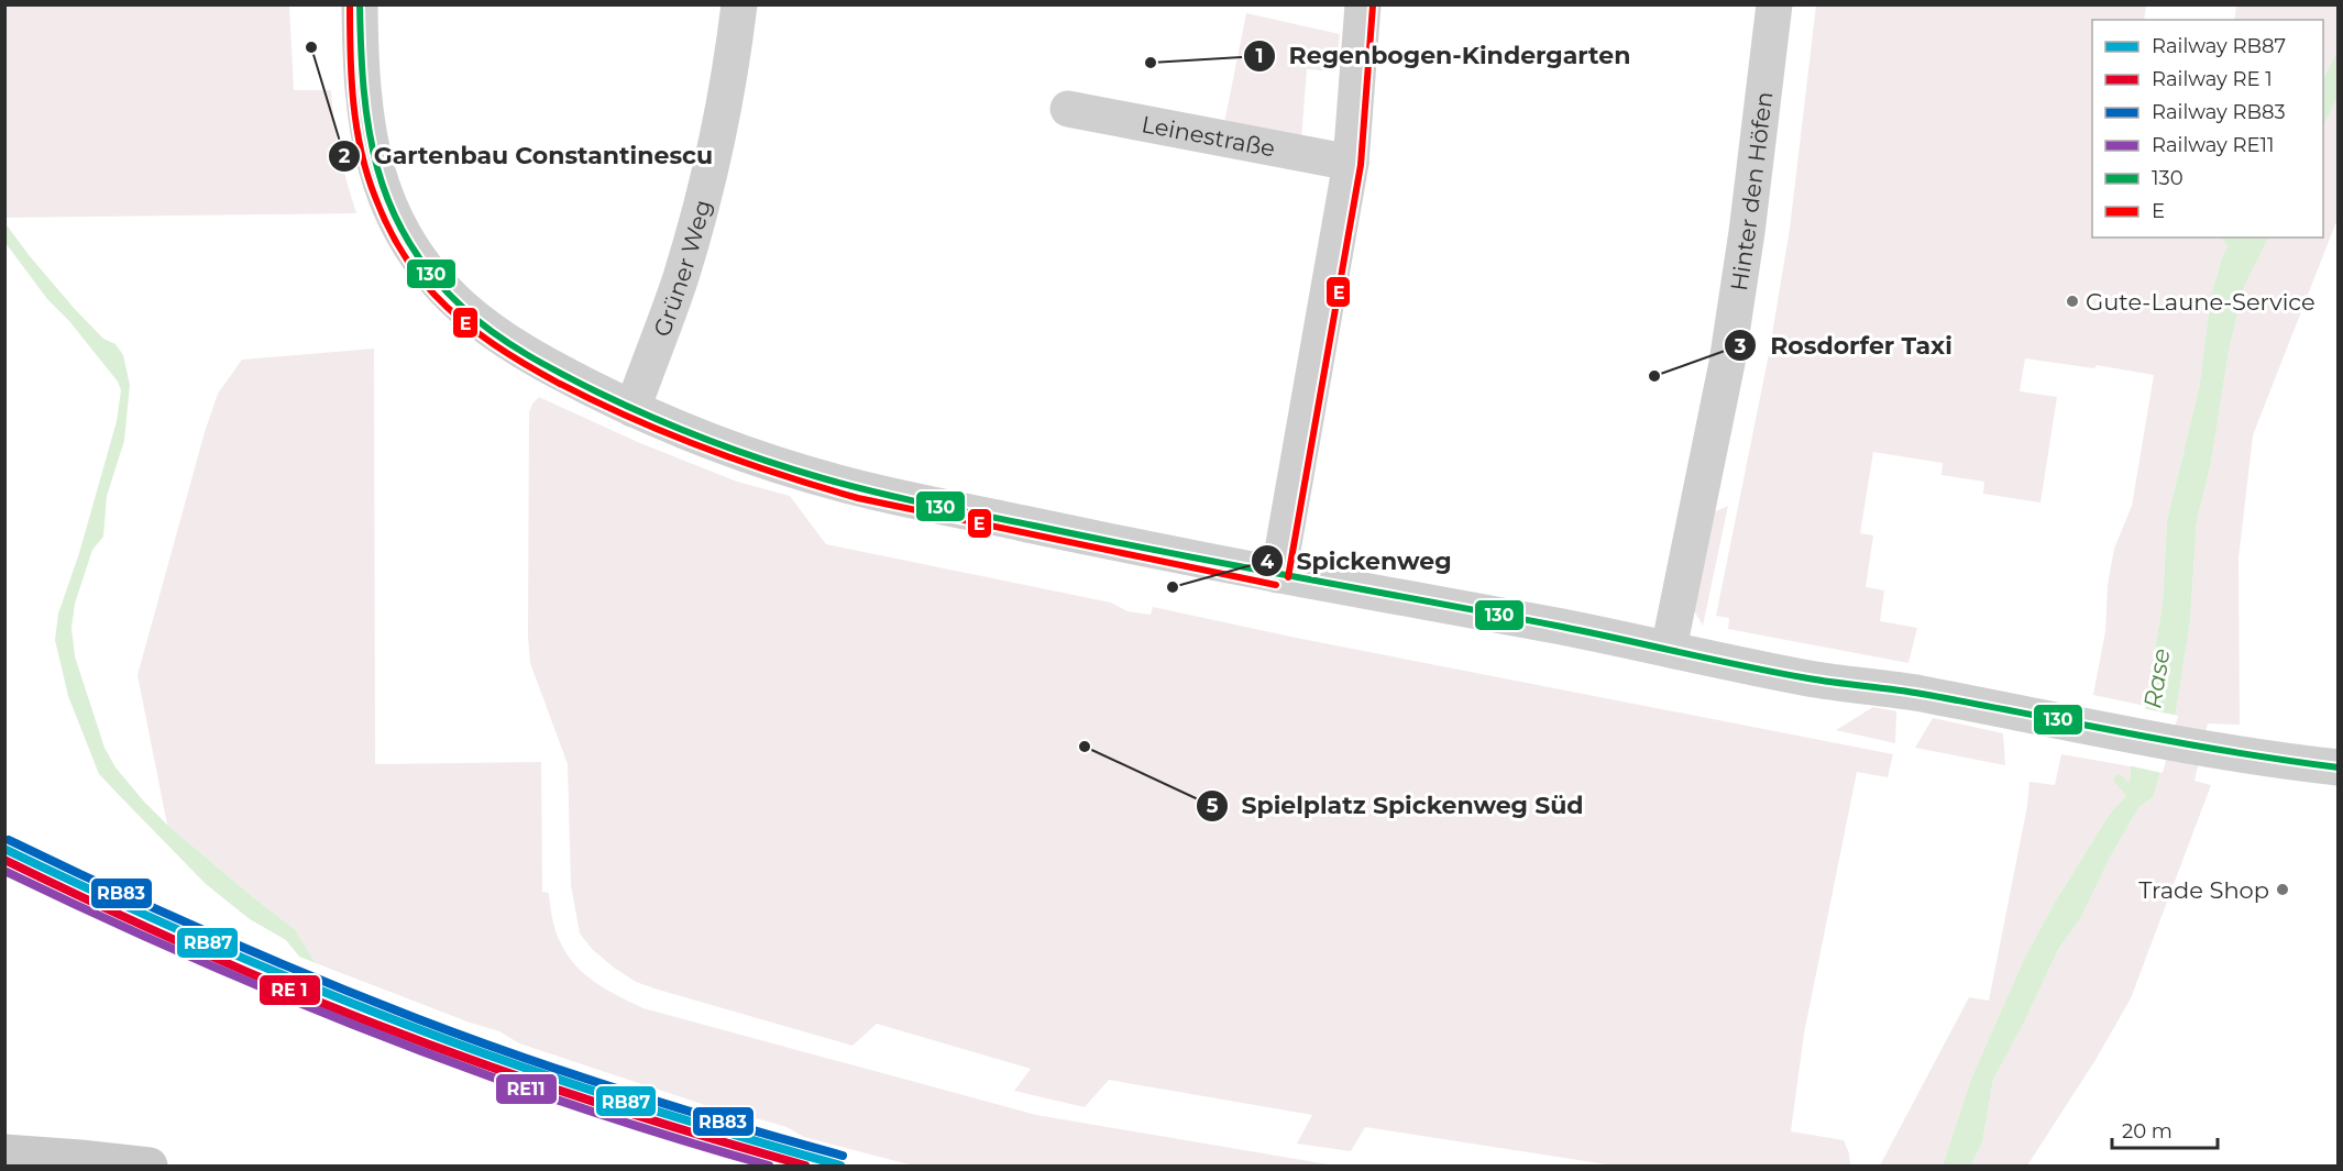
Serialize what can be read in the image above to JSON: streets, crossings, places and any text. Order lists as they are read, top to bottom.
{
  "streets": {
    "street": ["Leinestraße", "Hinter den Höfen", "Grüner Weg"]
  },
  "water": ["Rase"],
  "places": [
    "Gartenbau Constantinescu",
    "Regenbogen-Kindergarten",
    "Gute-Laune-Service",
    "Rosdorfer Taxi",
    "Spickenweg",
    "Spielplatz Spickenweg Süd",
    "Trade Shop"
  ],
  "lines": [
    "transit line 130",
    "transit line E",
    "rail line RB83",
    "rail line RB87",
    "rail line RE11"
  ],
  "legend": [
    "Railway RB87",
    "Railway RE 1",
    "Railway RB83",
    "Railway RE11",
    "130",
    "E"
  ],
  "scale_bar": "20 m"
}
